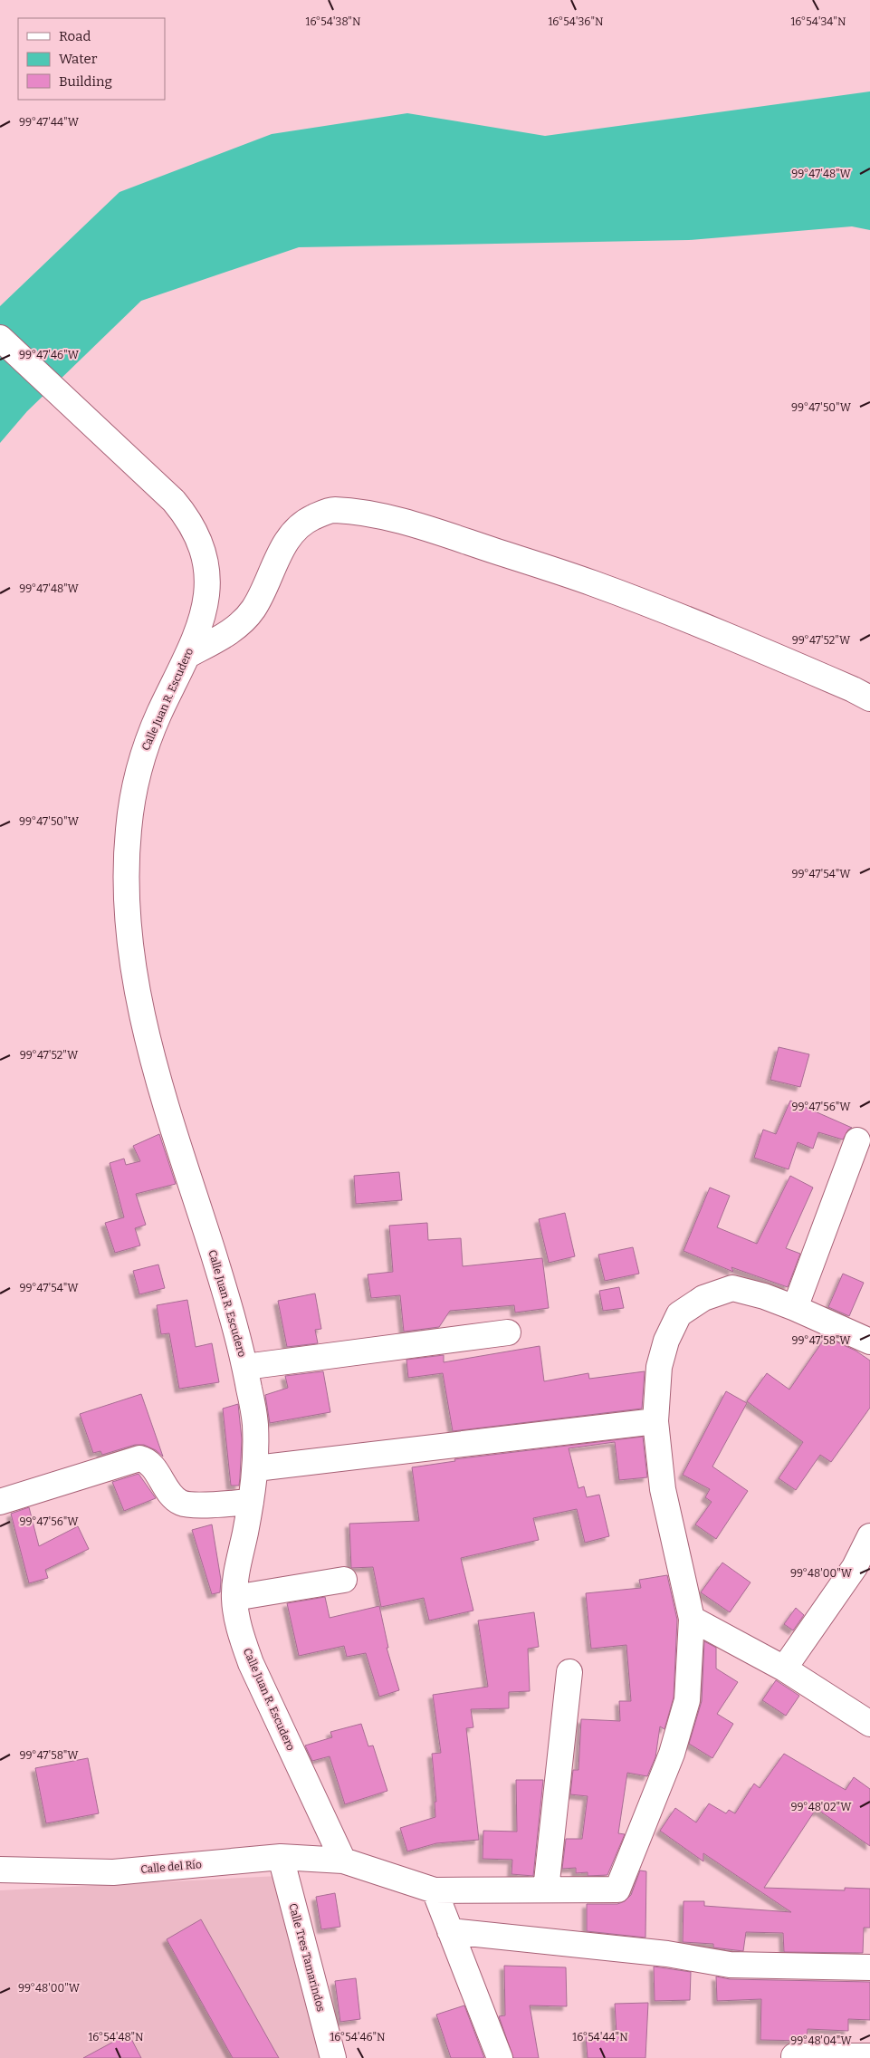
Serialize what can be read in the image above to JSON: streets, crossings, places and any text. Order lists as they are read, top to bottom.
{
  "streets": {
    "street": ["Calle Juan R. Escudero", "Calle del Río", "Calle Tres Tamarindos"]
  },
  "crossings": [
    ["Calle Juan R. Escudero", "Calle del Río"],
    ["Calle del Río", "Calle Tres Tamarindos"]
  ],
  "legend": ["Road", "Water", "Building"],
  "coordinates": [
    "16°54'38\"N",
    "16°54'36\"N",
    "16°54'34\"N",
    "99°47'44\"W",
    "99°47'48\"W",
    "99°47'46\"W",
    "99°47'50\"W",
    "99°47'52\"W",
    "99°47'54\"W",
    "99°47'56\"W",
    "99°47'58\"W",
    "99°48'00\"W",
    "99°48'02\"W",
    "16°54'48\"N",
    "16°54'46\"N",
    "16°54'44\"N",
    "99°48'04\"W"
  ]
}
